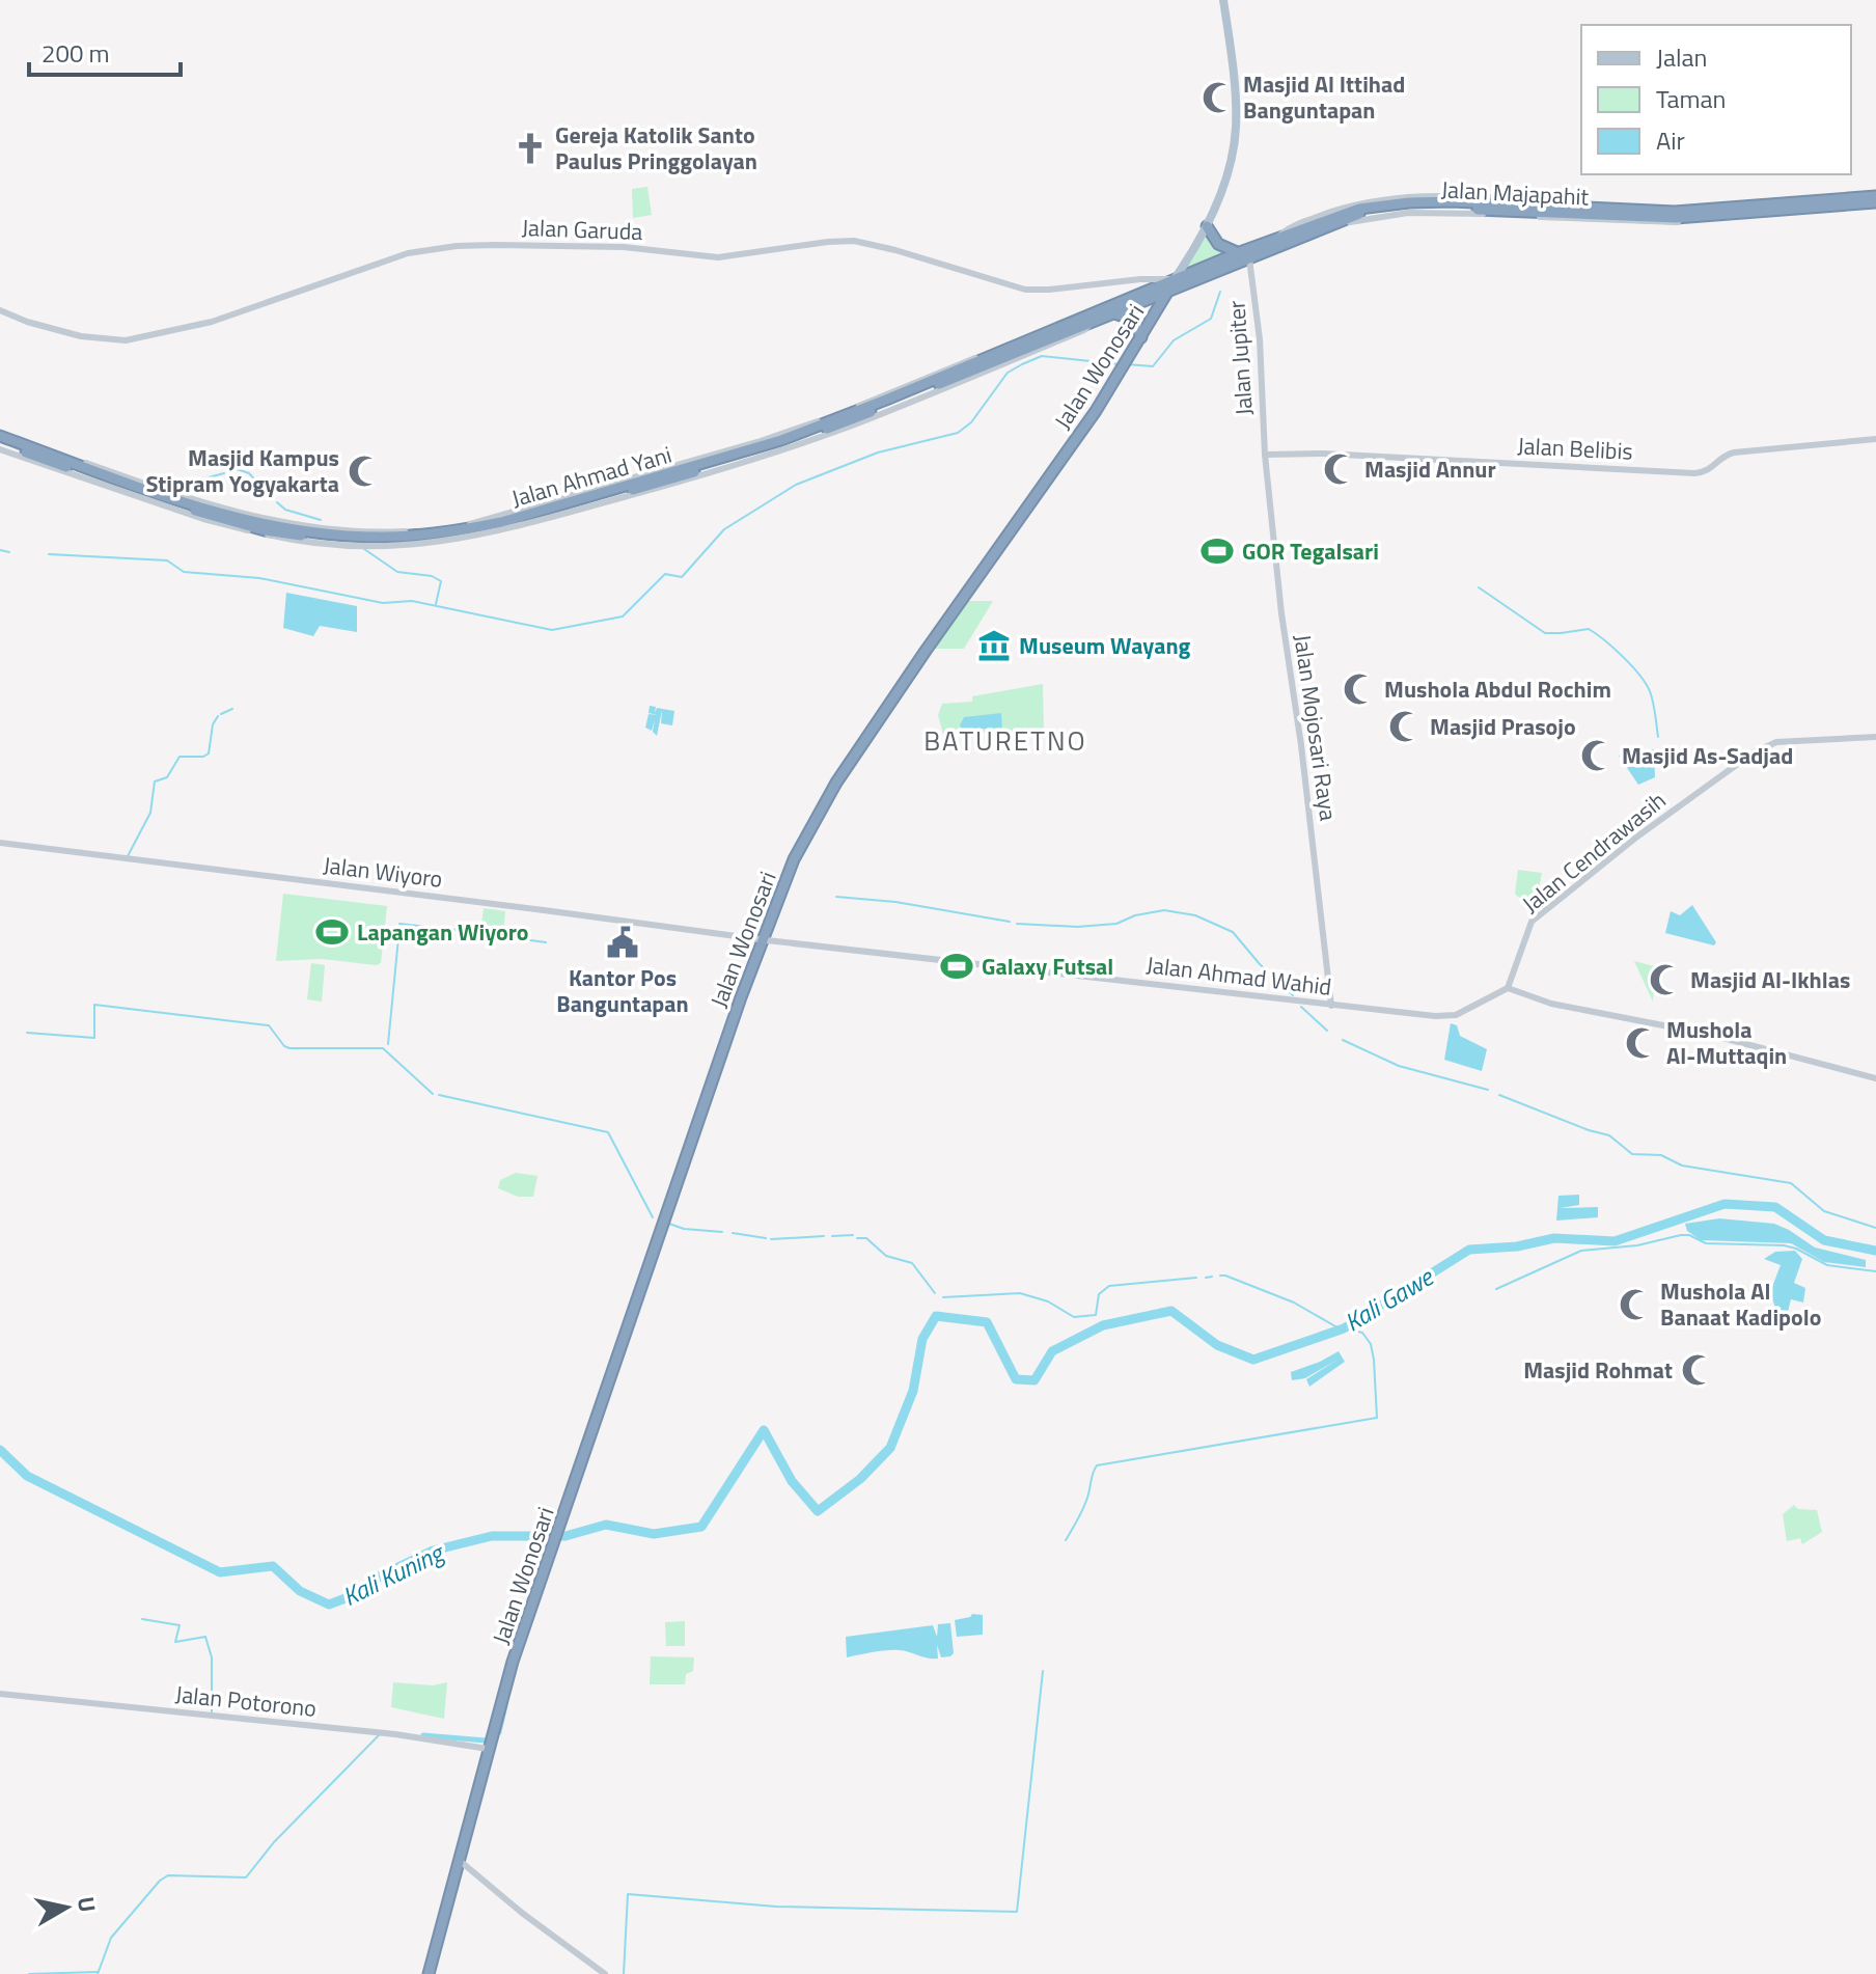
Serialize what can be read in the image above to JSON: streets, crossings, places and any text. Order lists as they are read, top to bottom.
{
  "streets": {
    "highway": ["Jalan Majapahit", "Jalan Wonosari", "Jalan Ahmad Yani"],
    "street": [
      "Jalan Garuda",
      "Jalan Jupiter",
      "Jalan Belibis",
      "Jalan Mojosari Raya",
      "Jalan Cendrawasih",
      "Jalan Wiyoro",
      "Jalan Ahmad Wahid",
      "Jalan Potorono"
    ]
  },
  "crossings": [
    ["Jalan Majapahit", "Jalan Garuda"],
    ["Jalan Majapahit", "Jalan Jupiter"],
    ["Jalan Majapahit", "Jalan Wonosari"],
    ["Jalan Majapahit", "Jalan Ahmad Yani"],
    ["Jalan Garuda", "Jalan Wonosari"],
    ["Jalan Garuda", "Jalan Ahmad Yani"],
    ["Jalan Jupiter", "Jalan Belibis"],
    ["Jalan Jupiter", "Jalan Mojosari Raya"],
    ["Jalan Wonosari", "Jalan Ahmad Yani"],
    ["Jalan Wonosari", "Jalan Wiyoro"],
    ["Jalan Wonosari", "Jalan Ahmad Wahid"],
    ["Jalan Wonosari", "Jalan Potorono"],
    ["Jalan Belibis", "Jalan Mojosari Raya"],
    ["Jalan Mojosari Raya", "Jalan Ahmad Wahid"],
    ["Jalan Cendrawasih", "Jalan Ahmad Wahid"],
    ["Jalan Wiyoro", "Jalan Ahmad Wahid"]
  ],
  "districts": ["BATURETNO"],
  "water": ["Kali Gawe", "Kali Kuning"],
  "places": {
    "mosque": [
      "Masjid Al Ittihad Banguntapan",
      "Masjid Annur",
      "Masjid Kampus Stipram Yogyakarta",
      "Mushola Abdul Rochim",
      "Masjid Prasojo",
      "Masjid As-Sadjad",
      "Masjid Al-Ikhlas",
      "Mushola Al-Muttaqin",
      "Mushola Al Banaat Kadipolo",
      "Masjid Rohmat"
    ],
    "church": ["Gereja Katolik Santo Paulus Pringgolayan"],
    "sports": ["GOR Tegalsari", "Lapangan Wiyoro", "Galaxy Futsal"],
    "museum": ["Museum Wayang"],
    "public building": ["Kantor Pos Banguntapan"]
  },
  "legend": ["Jalan", "Taman", "Air"],
  "scale_bar": "200 m",
  "north": "right"
}
